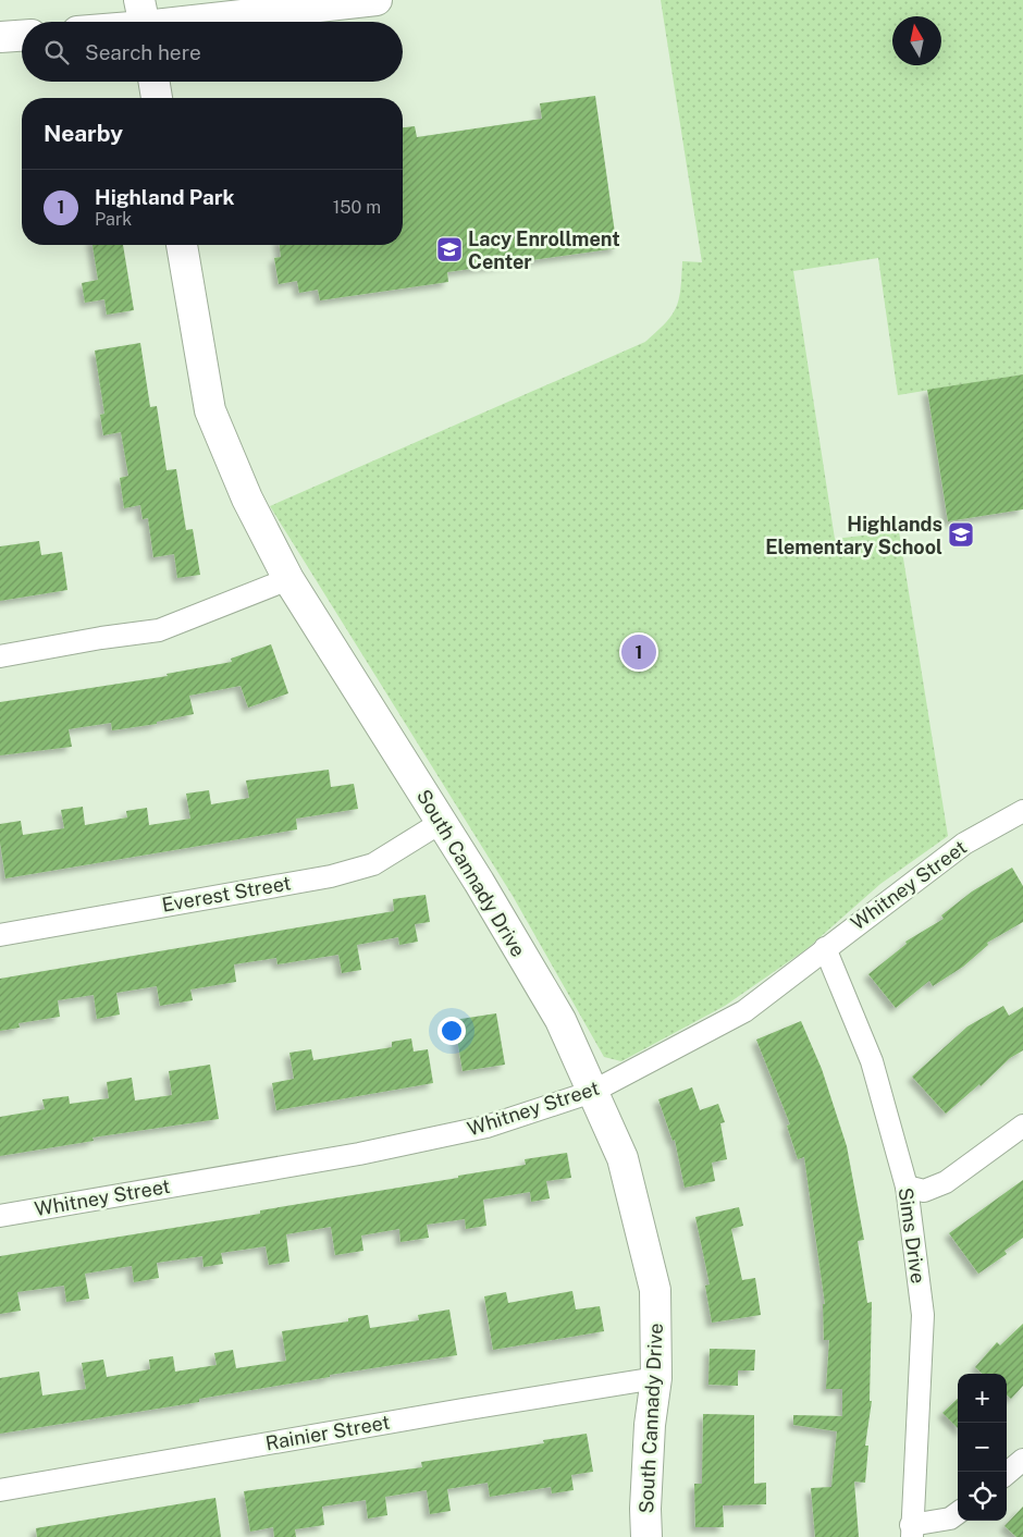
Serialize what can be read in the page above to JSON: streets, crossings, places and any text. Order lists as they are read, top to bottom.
{
  "streets": {
    "street": [
      "South Cannady Drive",
      "Whitney Street",
      "Everest Street",
      "Sims Drive",
      "Rainier Street"
    ]
  },
  "crossings": [
    ["South Cannady Drive", "Whitney Street"],
    ["South Cannady Drive", "Everest Street"],
    ["South Cannady Drive", "Rainier Street"],
    ["Whitney Street", "Sims Drive"]
  ],
  "places": {
    "school or university": ["Lacy Enrollment Center", "Highlands Elementary School"]
  },
  "north": "top",
  "page": {
    "search": "Search here",
    "heading": "Nearby",
    "list": [
      {
        "mark": "1",
        "name": "Highland Park",
        "note": "Park",
        "value": "150 m"
      }
    ],
    "pins": "1",
    "map_buttons": ["+", "−"]
  }
}
